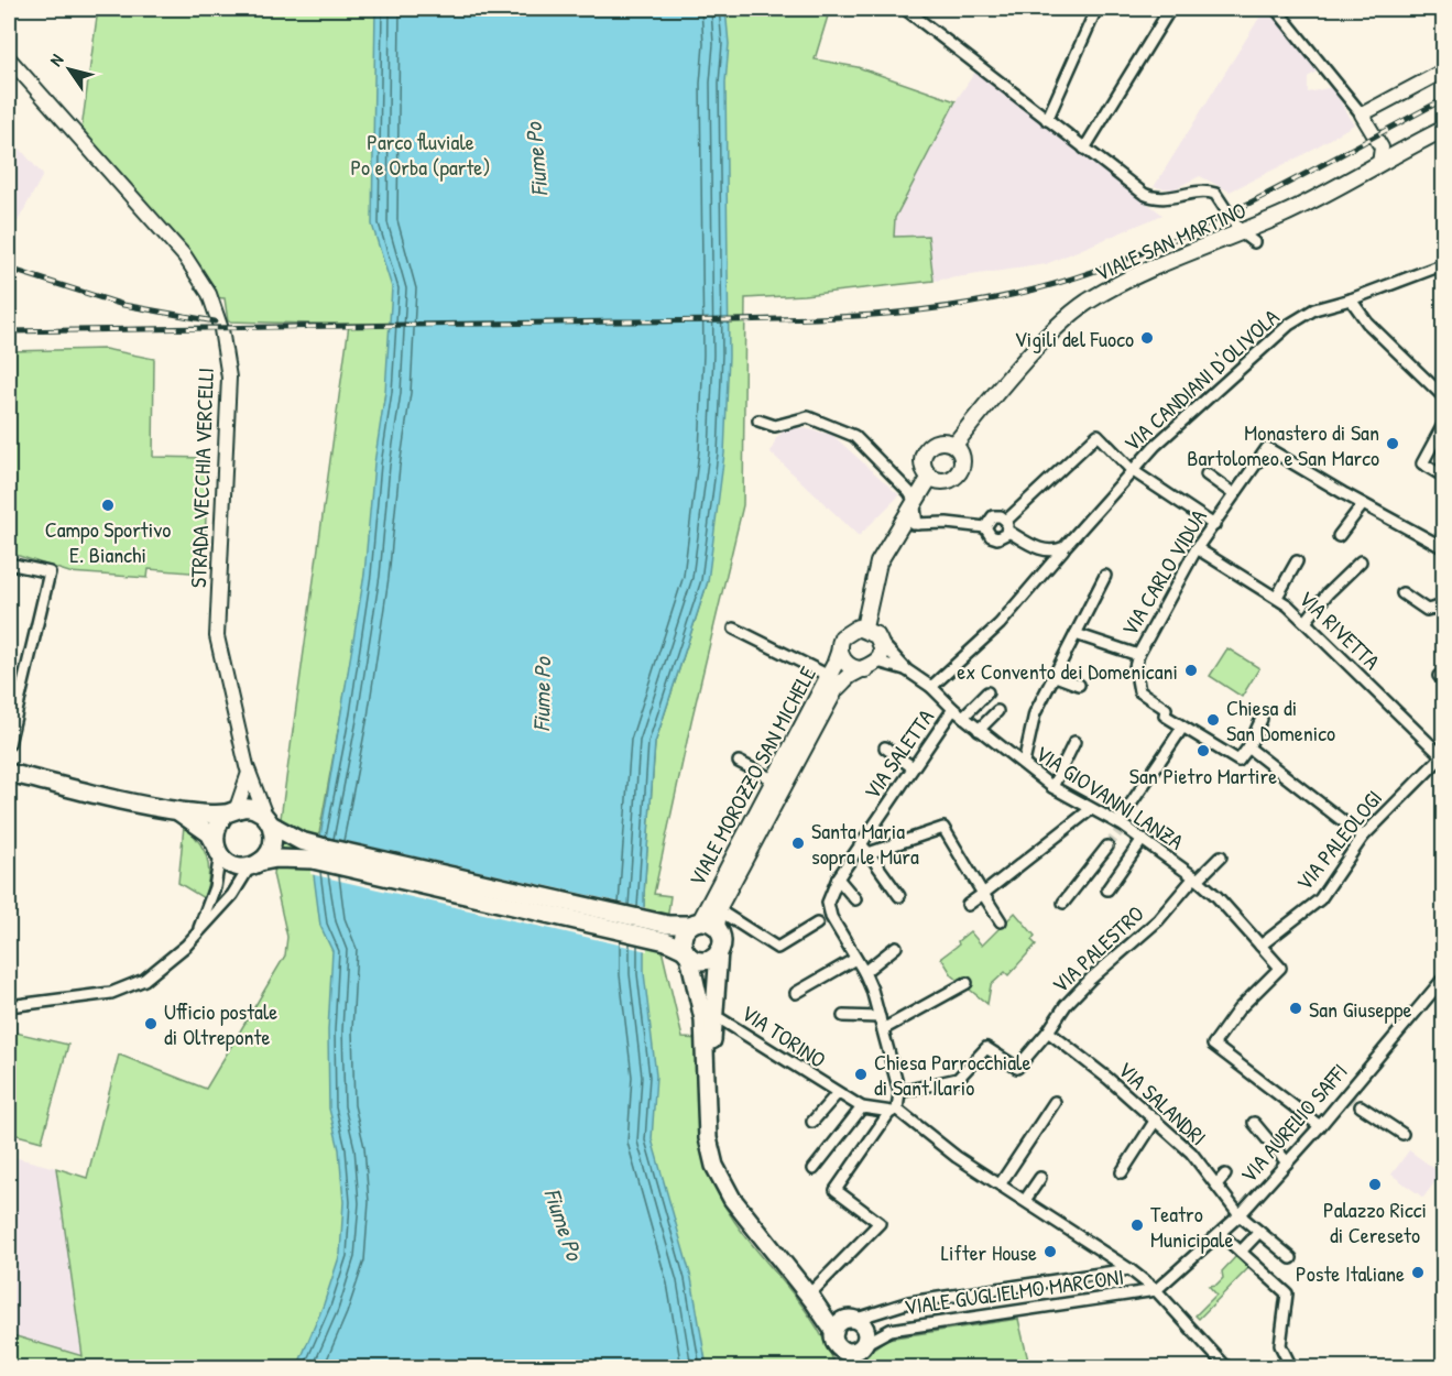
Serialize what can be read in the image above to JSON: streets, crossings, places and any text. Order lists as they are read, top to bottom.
{
  "streets": {
    "main road": ["VIALE SAN MARTINO", "VIALE MOROZZO SAN MICHELE"],
    "street": [
      "VIA CANDIANI D'OLIVOLA",
      "STRADA VECCHIA VERCELLI",
      "VIA CARLO VIDUA",
      "VIA RIVETTA",
      "VIA SALETTA",
      "VIA GIOVANNI LANZA",
      "VIA PALEOLOGI",
      "VIA PALESTRO",
      "VIA TORINO",
      "VIA SALANDRI",
      "VIA AURELIO SAFFI",
      "VIALE GUGLIELMO MARCONI"
    ]
  },
  "crossings": [
    ["VIA CANDIANI D'OLIVOLA", "VIA GIOVANNI LANZA"],
    ["VIA CARLO VIDUA", "VIA RIVETTA"],
    ["VIA RIVETTA", "VIA PALEOLOGI"],
    ["VIA SALETTA", "VIA GIOVANNI LANZA"],
    ["VIALE MOROZZO SAN MICHELE", "VIA GIOVANNI LANZA"],
    ["VIA GIOVANNI LANZA", "VIA PALEOLOGI"],
    ["VIA GIOVANNI LANZA", "VIA PALESTRO"],
    ["VIA GIOVANNI LANZA", "VIA AURELIO SAFFI"],
    ["VIA PALESTRO", "VIA SALANDRI"],
    ["VIA SALANDRI", "VIA AURELIO SAFFI"],
    ["VIA AURELIO SAFFI", "VIALE GUGLIELMO MARCONI"]
  ],
  "water": ["Fiume Po"],
  "parks": ["Parco fluviale Po e Orba (parte)"],
  "places": [
    "Vigili del Fuoco",
    "Monastero di San Bartolomeo e San Marco",
    "Campo Sportivo E. Bianchi",
    "ex Convento dei Domenicani",
    "Chiesa di San Domenico",
    "San Pietro Martire",
    "Santa Maria sopra le Mura",
    "San Giuseppe",
    "Ufficio postale di Oltreponte",
    "Chiesa Parrocchiale di Sant'Ilario",
    "Palazzo Ricci di Cereseto",
    "Teatro Municipale",
    "Lifter House",
    "Poste Italiane"
  ],
  "north": "top left"
}
